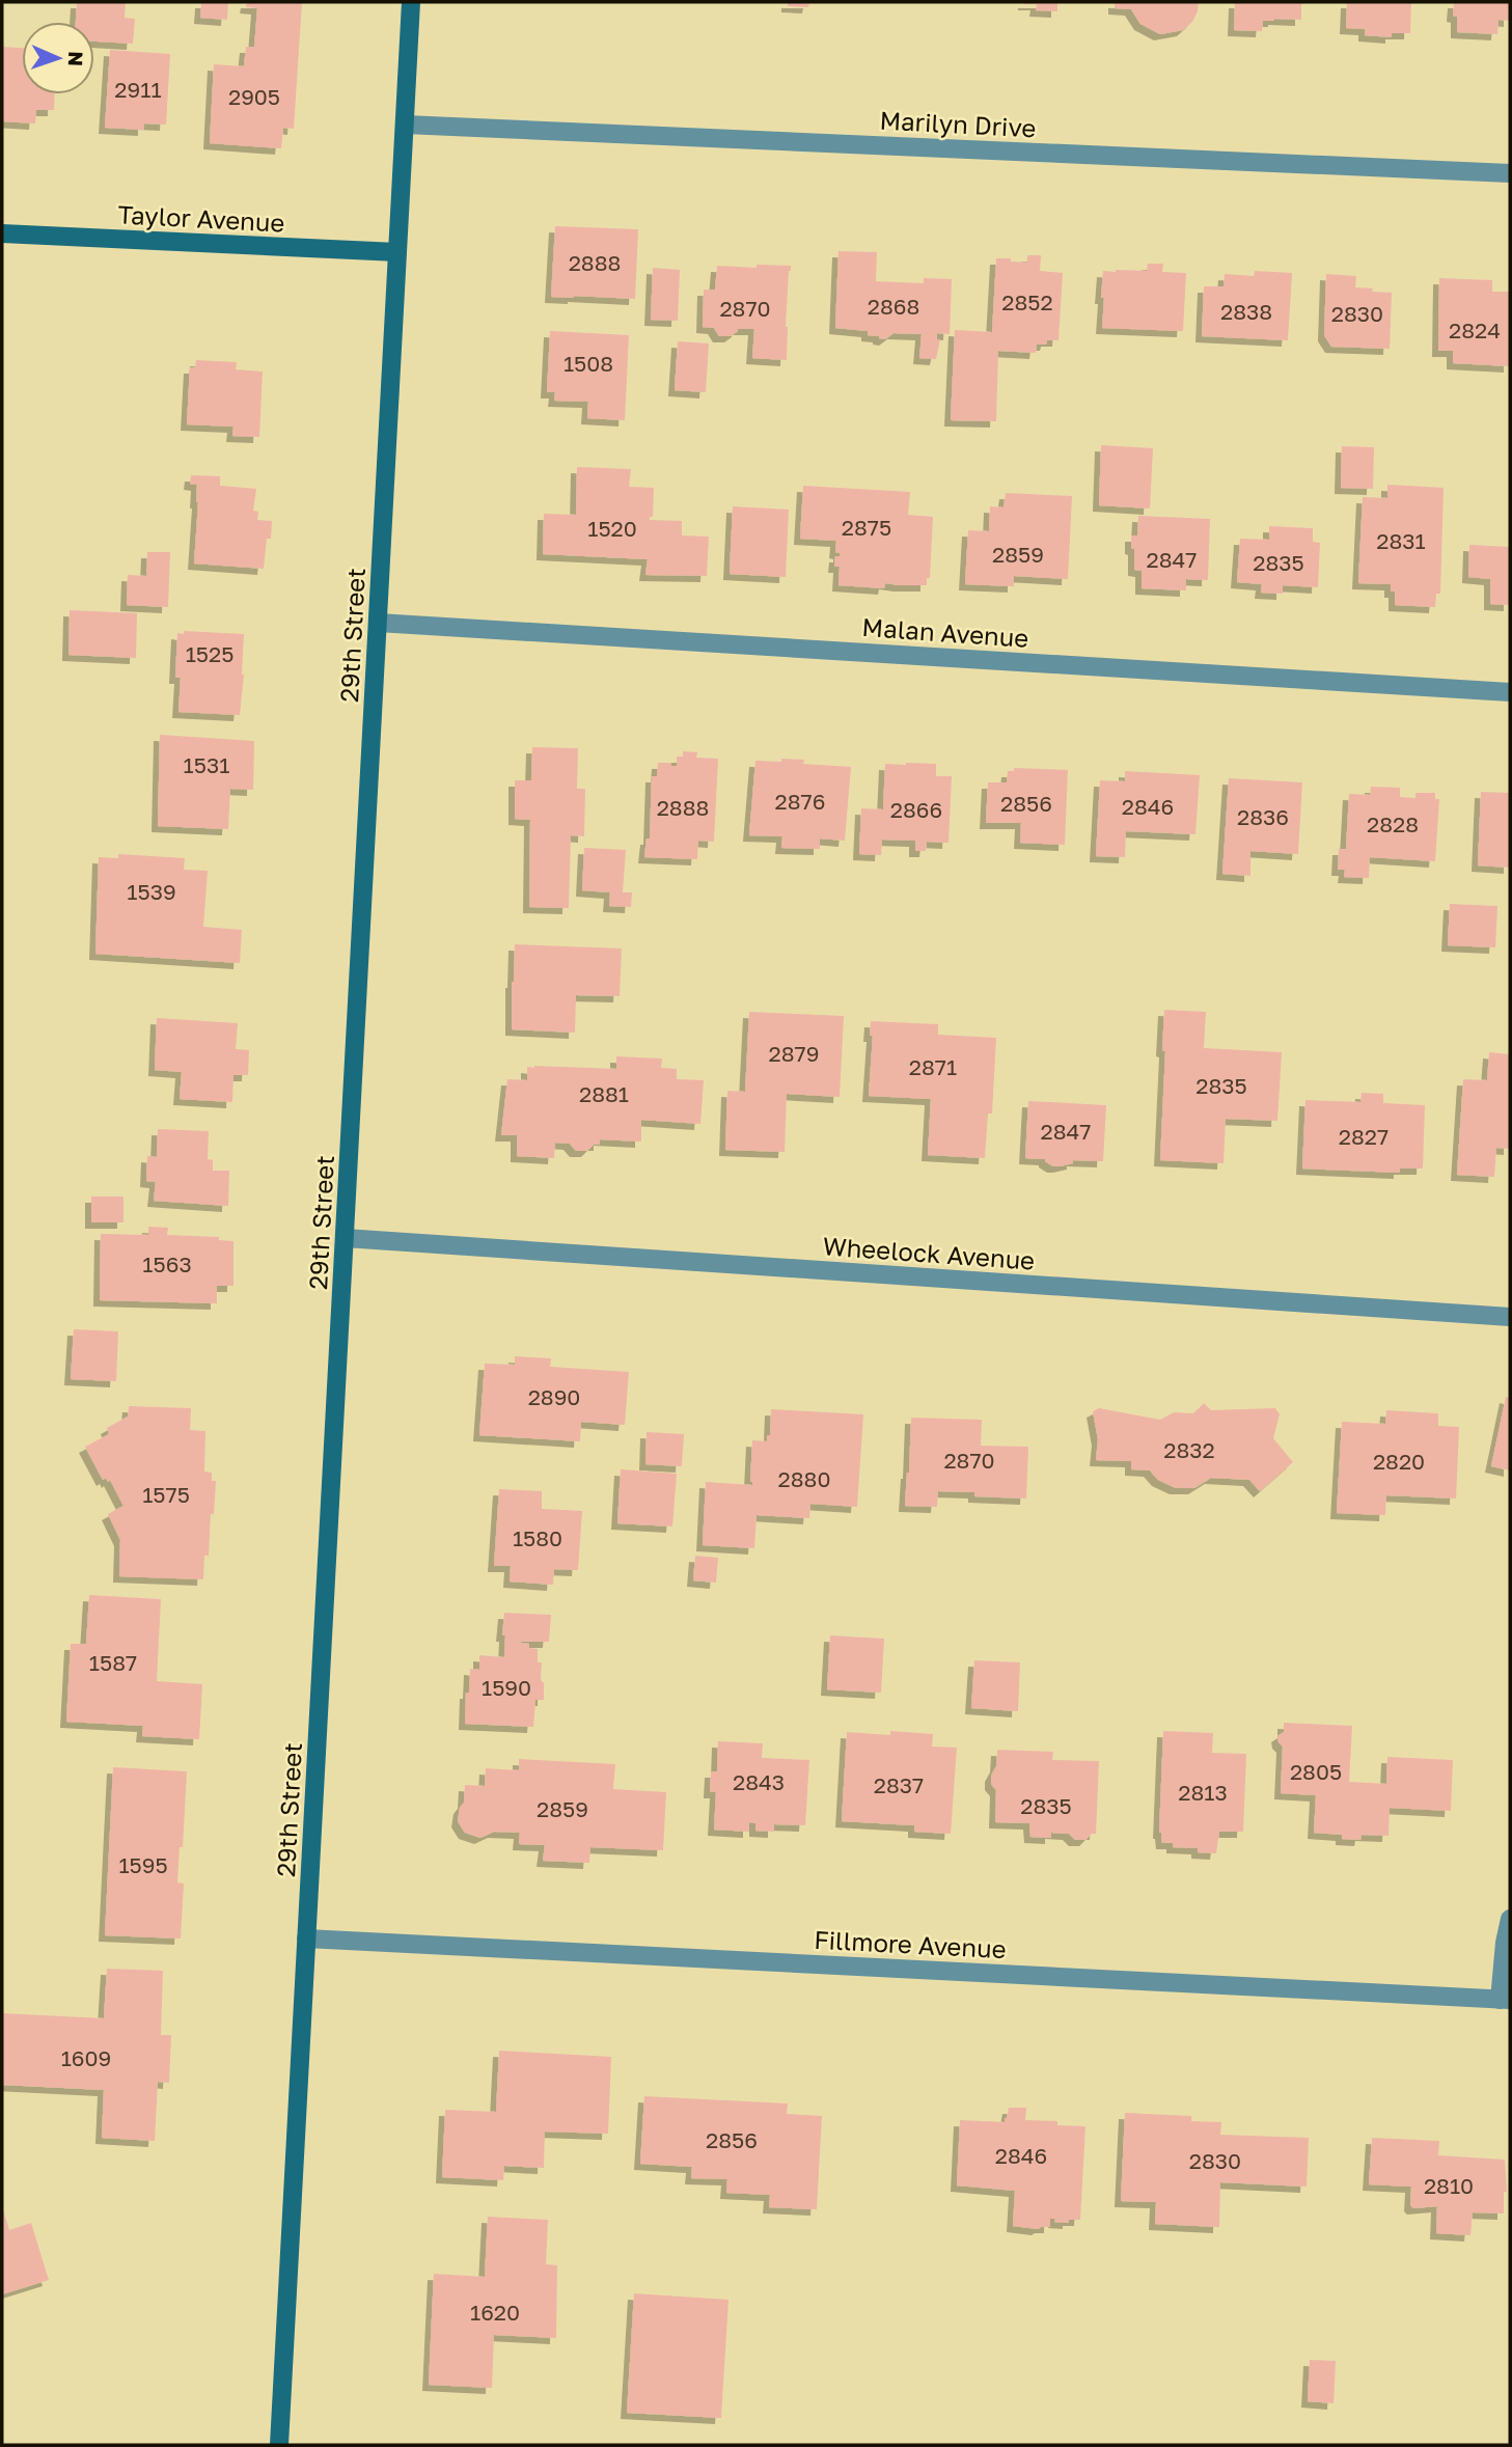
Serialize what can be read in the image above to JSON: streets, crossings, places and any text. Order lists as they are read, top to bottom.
{
  "streets": {
    "street": [
      "Marilyn Drive",
      "Taylor Avenue",
      "Malan Avenue",
      "29th Street",
      "Wheelock Avenue",
      "Fillmore Avenue"
    ]
  },
  "crossings": [
    ["Marilyn Drive", "29th Street"],
    ["Taylor Avenue", "29th Street"],
    ["Malan Avenue", "29th Street"],
    ["29th Street", "Wheelock Avenue"],
    ["29th Street", "Fillmore Avenue"]
  ],
  "house_numbers": [
    "2911",
    "2905",
    "2888",
    "2852",
    "2868",
    "2870",
    "2838",
    "2830",
    "2824",
    "1508",
    "2875",
    "1520",
    "2831",
    "2859",
    "2847",
    "2835",
    "1525",
    "1531",
    "2876",
    "2856",
    "2846",
    "2888",
    "2866",
    "2836",
    "2828",
    "1539",
    "2879",
    "2871",
    "2835",
    "2881",
    "2847",
    "2827",
    "1563",
    "2890",
    "2832",
    "2870",
    "2820",
    "2880",
    "1575",
    "1580",
    "1587",
    "1590",
    "2805",
    "2843",
    "2837",
    "2813",
    "2835",
    "2859",
    "1595",
    "1609",
    "2856",
    "2846",
    "2830",
    "2810",
    "1620"
  ],
  "north": "right"
}
